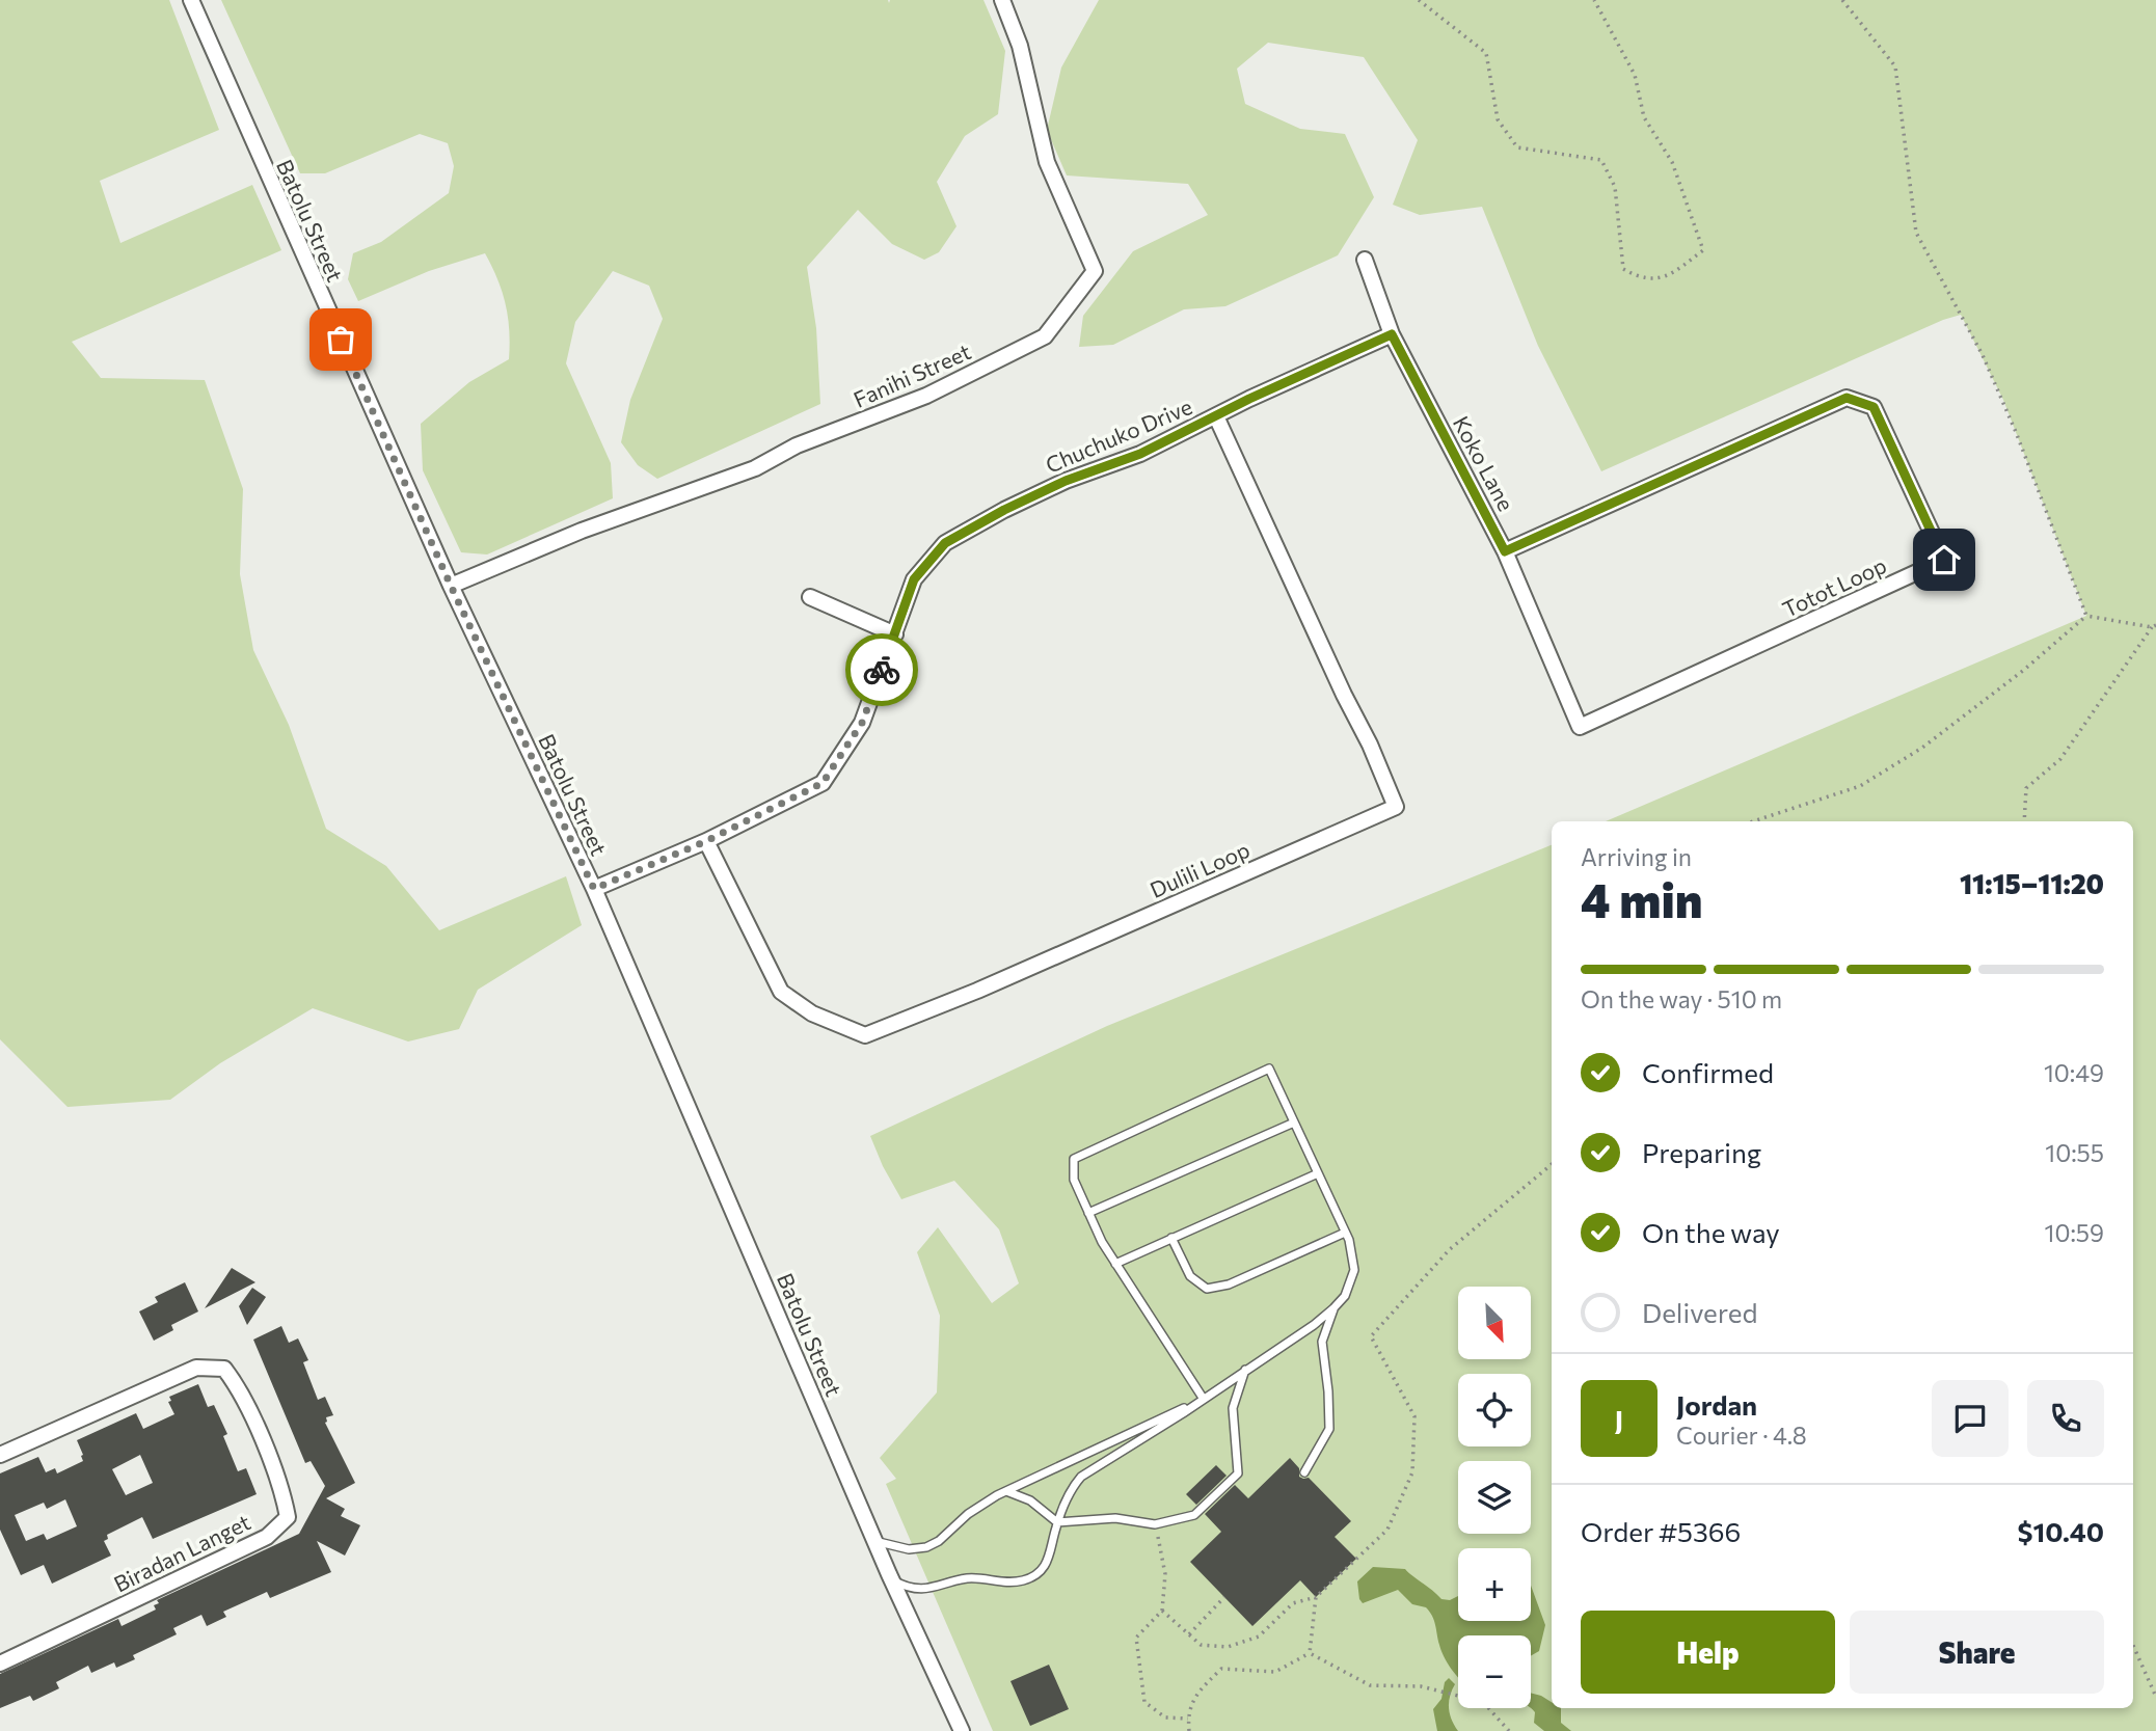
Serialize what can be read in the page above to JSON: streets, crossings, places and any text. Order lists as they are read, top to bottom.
{
  "streets": {
    "street": [
      "Batolu Street",
      "Fanihi Street",
      "Chuchuko Drive",
      "Koko Lane",
      "Totot Loop",
      "Dulili Loop",
      "Biradan Langet"
    ]
  },
  "crossings": [
    ["Batolu Street", "Fanihi Street"],
    ["Batolu Street", "Chuchuko Drive"],
    ["Chuchuko Drive", "Koko Lane"],
    ["Chuchuko Drive", "Dulili Loop"],
    ["Koko Lane", "Totot Loop"]
  ],
  "north": "bottom right",
  "page": {
    "heading": ["4 min", "Arriving in", "11:15–11:20"],
    "panel": [
      "Jordan",
      "Courier · 4.8",
      "Order #5366",
      "$10.40"
    ],
    "bar": "On the way · 510 m",
    "list": [
      ["Confirmed", "10:49"],
      ["Preparing", "10:55"],
      ["On the way", "10:59"],
      "Delivered"
    ],
    "map_buttons": ["+", "−"],
    "round": "J",
    "buttons": ["Help", "Share"]
  }
}
